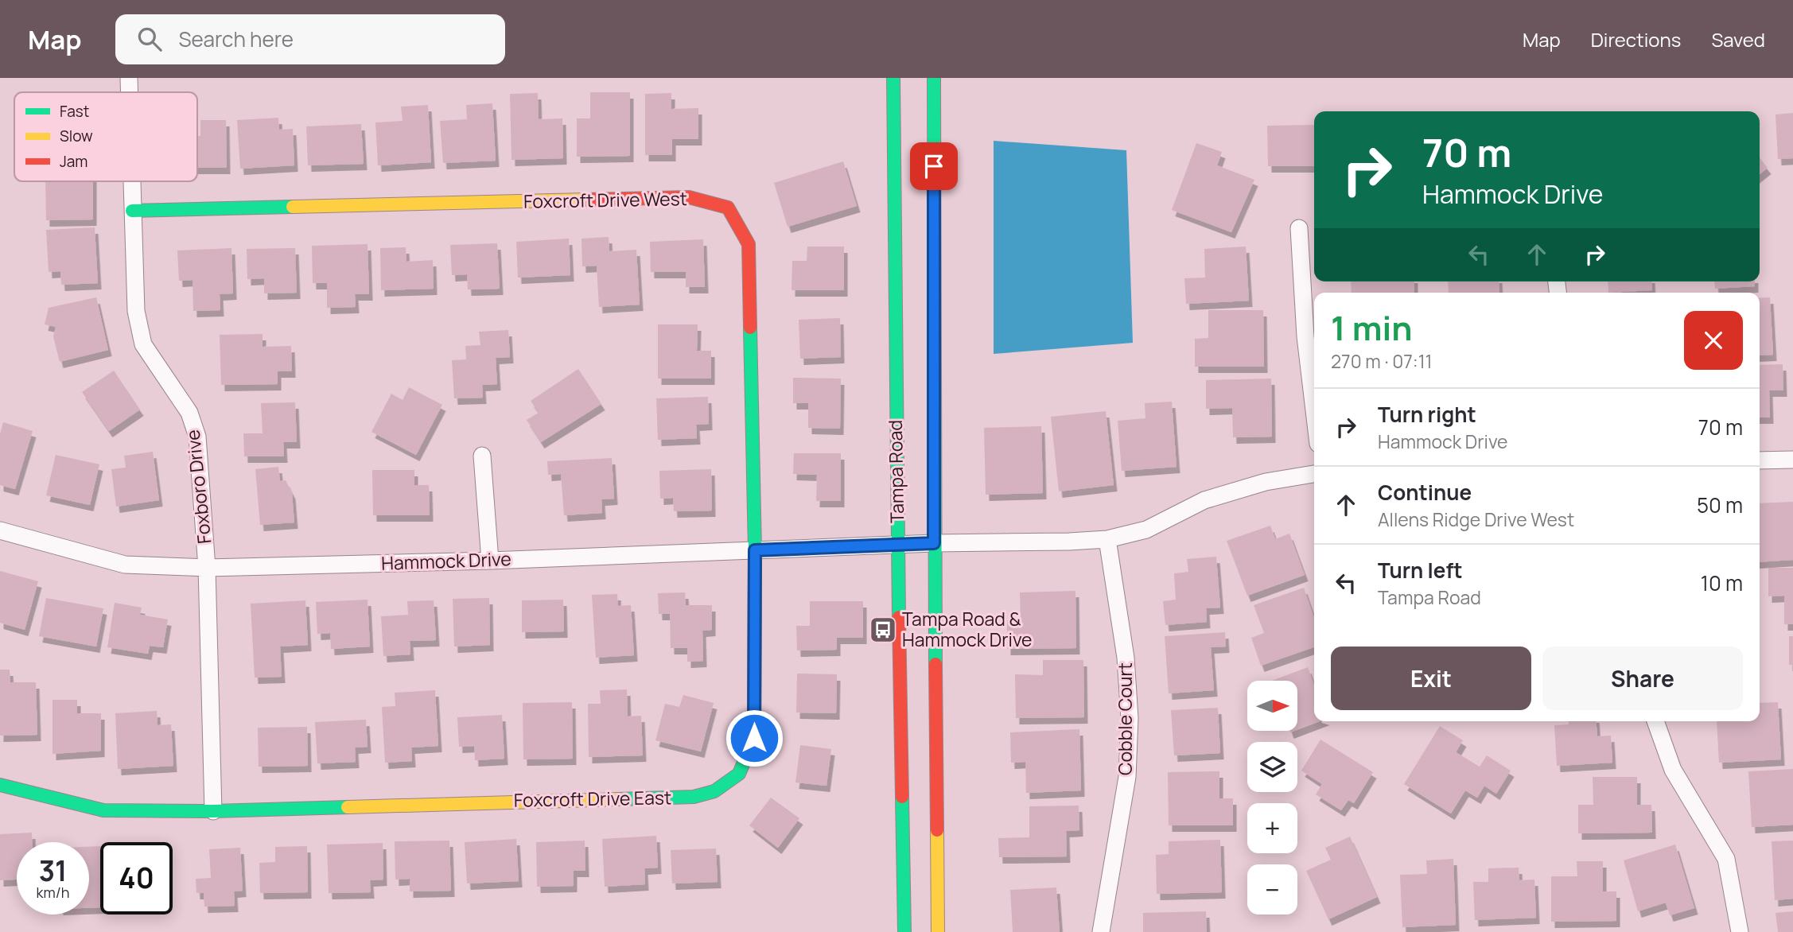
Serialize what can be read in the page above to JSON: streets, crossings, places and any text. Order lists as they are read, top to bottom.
{
  "streets": {
    "street": [
      "Foxcroft Drive West",
      "Tampa Road",
      "Foxboro Drive",
      "Hammock Drive",
      "Cobble Court",
      "Foxcroft Drive East"
    ]
  },
  "crossings": [
    ["Foxcroft Drive West", "Foxboro Drive"],
    ["Foxcroft Drive West", "Hammock Drive"],
    ["Foxcroft Drive West", "Foxcroft Drive East"],
    ["Tampa Road", "Hammock Drive"],
    ["Foxboro Drive", "Hammock Drive"],
    ["Foxboro Drive", "Foxcroft Drive East"],
    ["Hammock Drive", "Cobble Court"],
    ["Hammock Drive", "Foxcroft Drive East"]
  ],
  "places": {
    "bus stop": ["Tampa Road & Hammock Drive"]
  },
  "legend": ["Fast", "Slow", "Jam"],
  "north": "right",
  "page": {
    "header": "Map",
    "search": "Search here",
    "nav": ["Map", "Directions", "Saved"],
    "turn": ["70 m", "Hammock Drive"],
    "heading": ["1 min", "270 m · 07:11"],
    "list": [
      {
        "name": "Turn right",
        "note": "Hammock Drive",
        "value": "70 m"
      },
      {
        "name": "Continue",
        "note": "Allens Ridge Drive West",
        "value": "50 m"
      },
      {
        "name": "Turn left",
        "note": "Tampa Road",
        "value": "10 m"
      }
    ],
    "buttons": ["Exit", "Share"],
    "map_buttons": ["+", "−"],
    "speed": "31 km/h",
    "limit": "40"
  }
}
